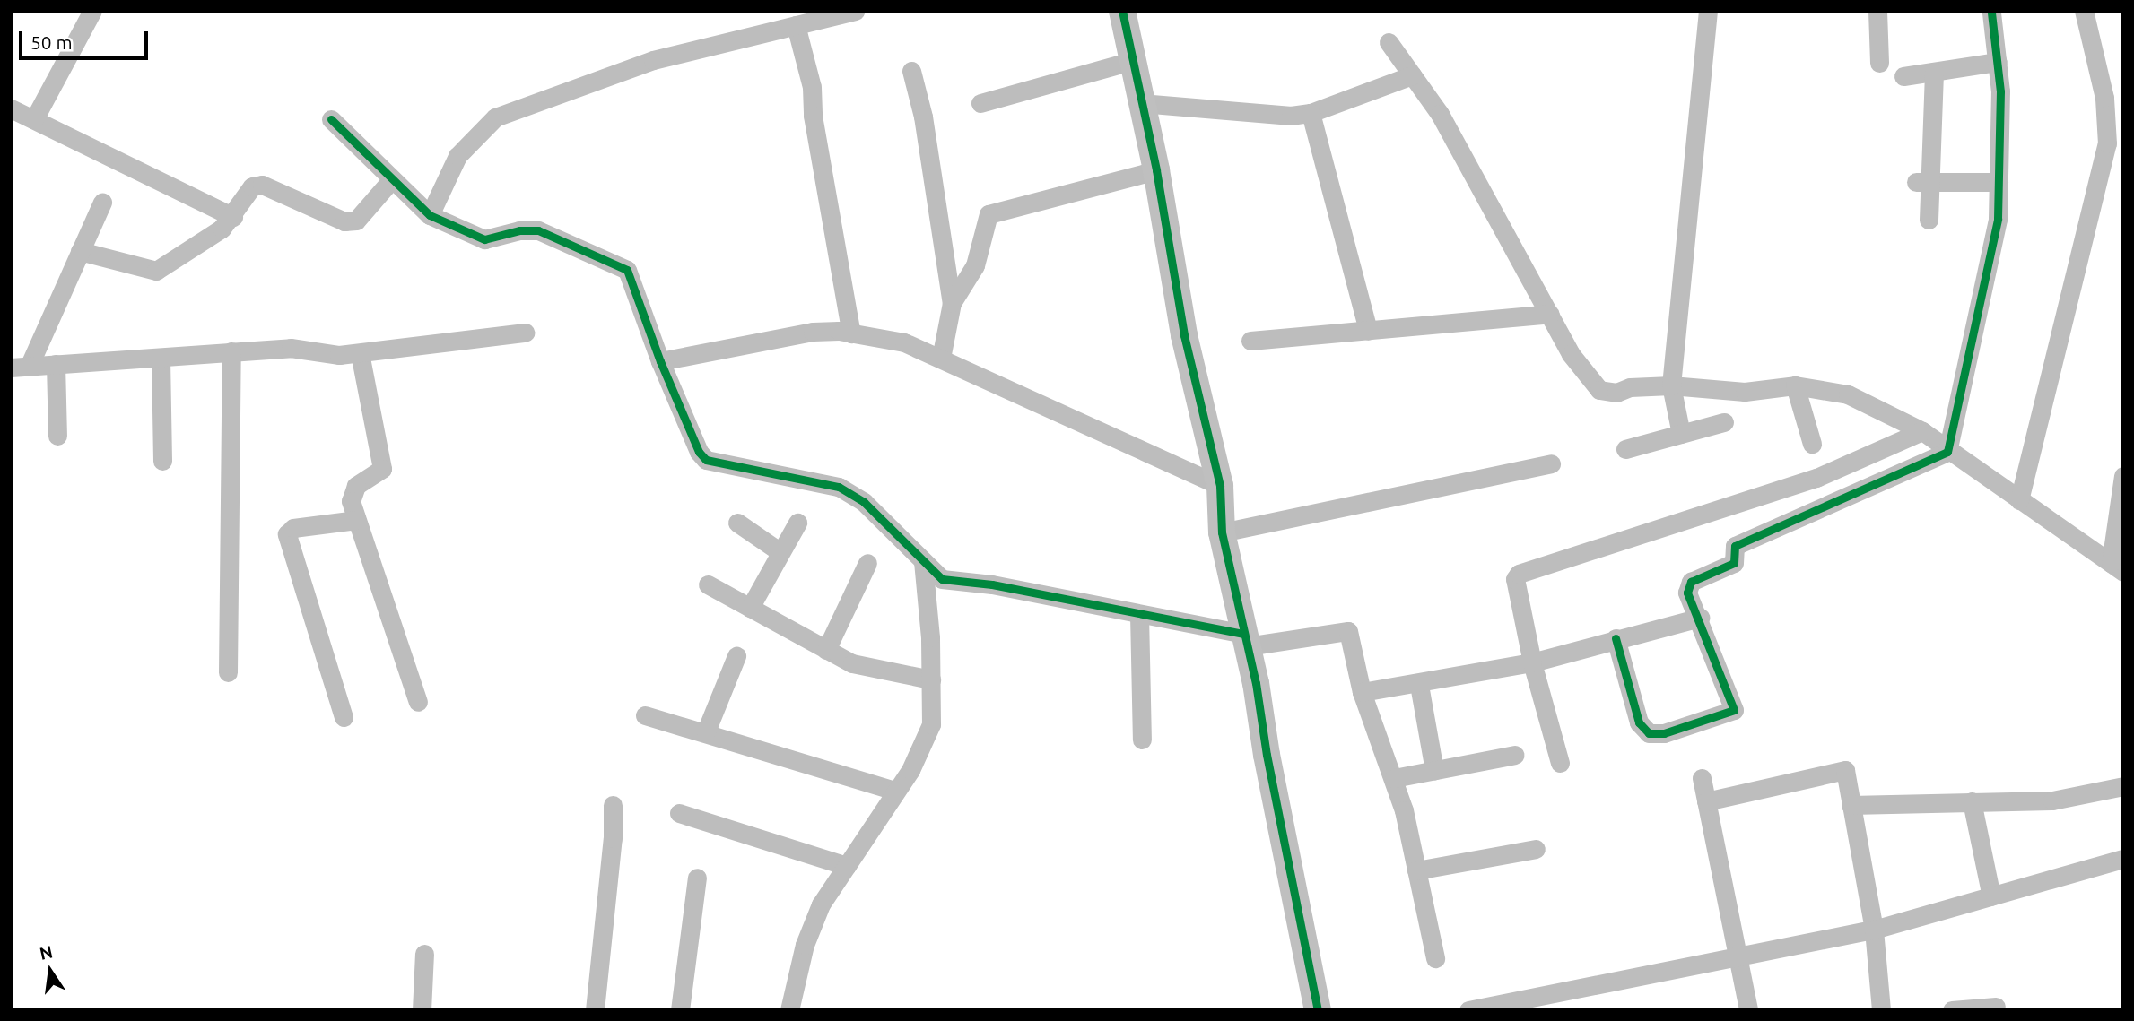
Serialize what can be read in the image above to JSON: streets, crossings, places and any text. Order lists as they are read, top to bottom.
{
  "scale_bar": "50 m",
  "north": "top"
}
